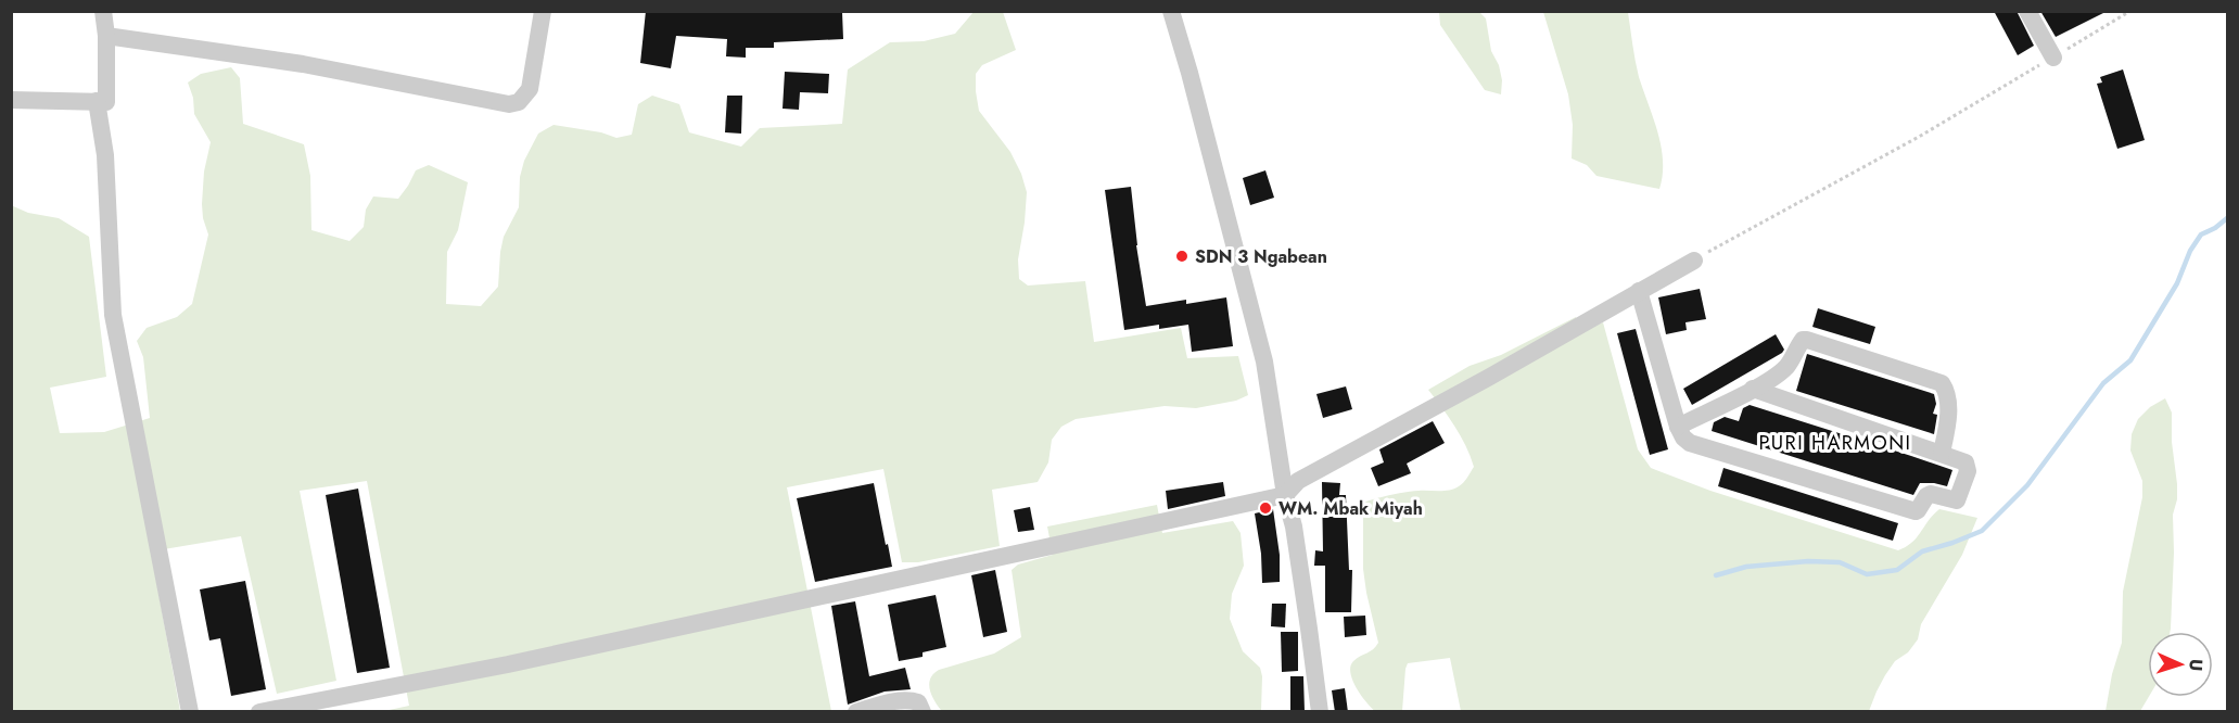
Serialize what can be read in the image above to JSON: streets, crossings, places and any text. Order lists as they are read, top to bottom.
{
  "districts": ["PURI HARMONI"],
  "places": ["SDN 3 Ngabean", "WM. Mbak Miyah"],
  "north": "right"
}
